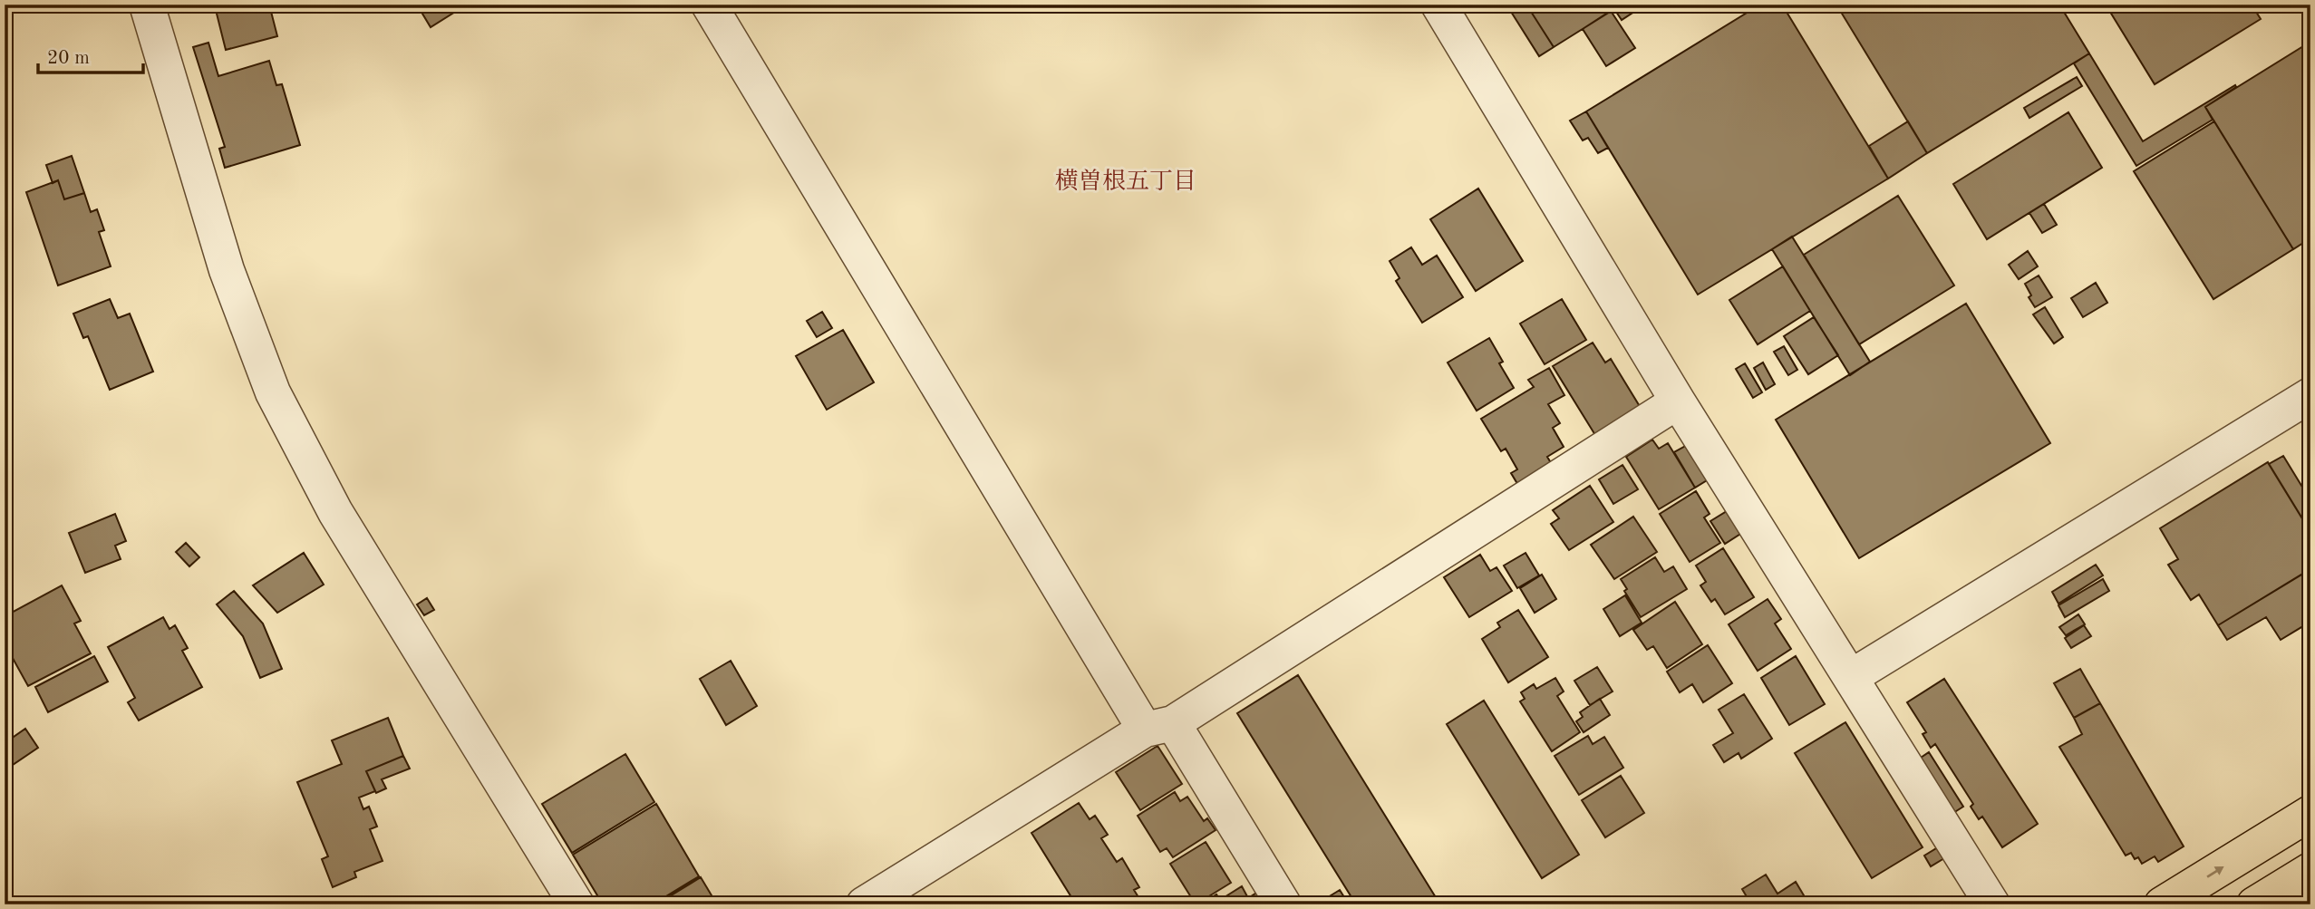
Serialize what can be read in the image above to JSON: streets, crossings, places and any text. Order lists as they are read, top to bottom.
{
  "districts": ["横曽根五丁目"],
  "scale_bar": "20 m"
}
